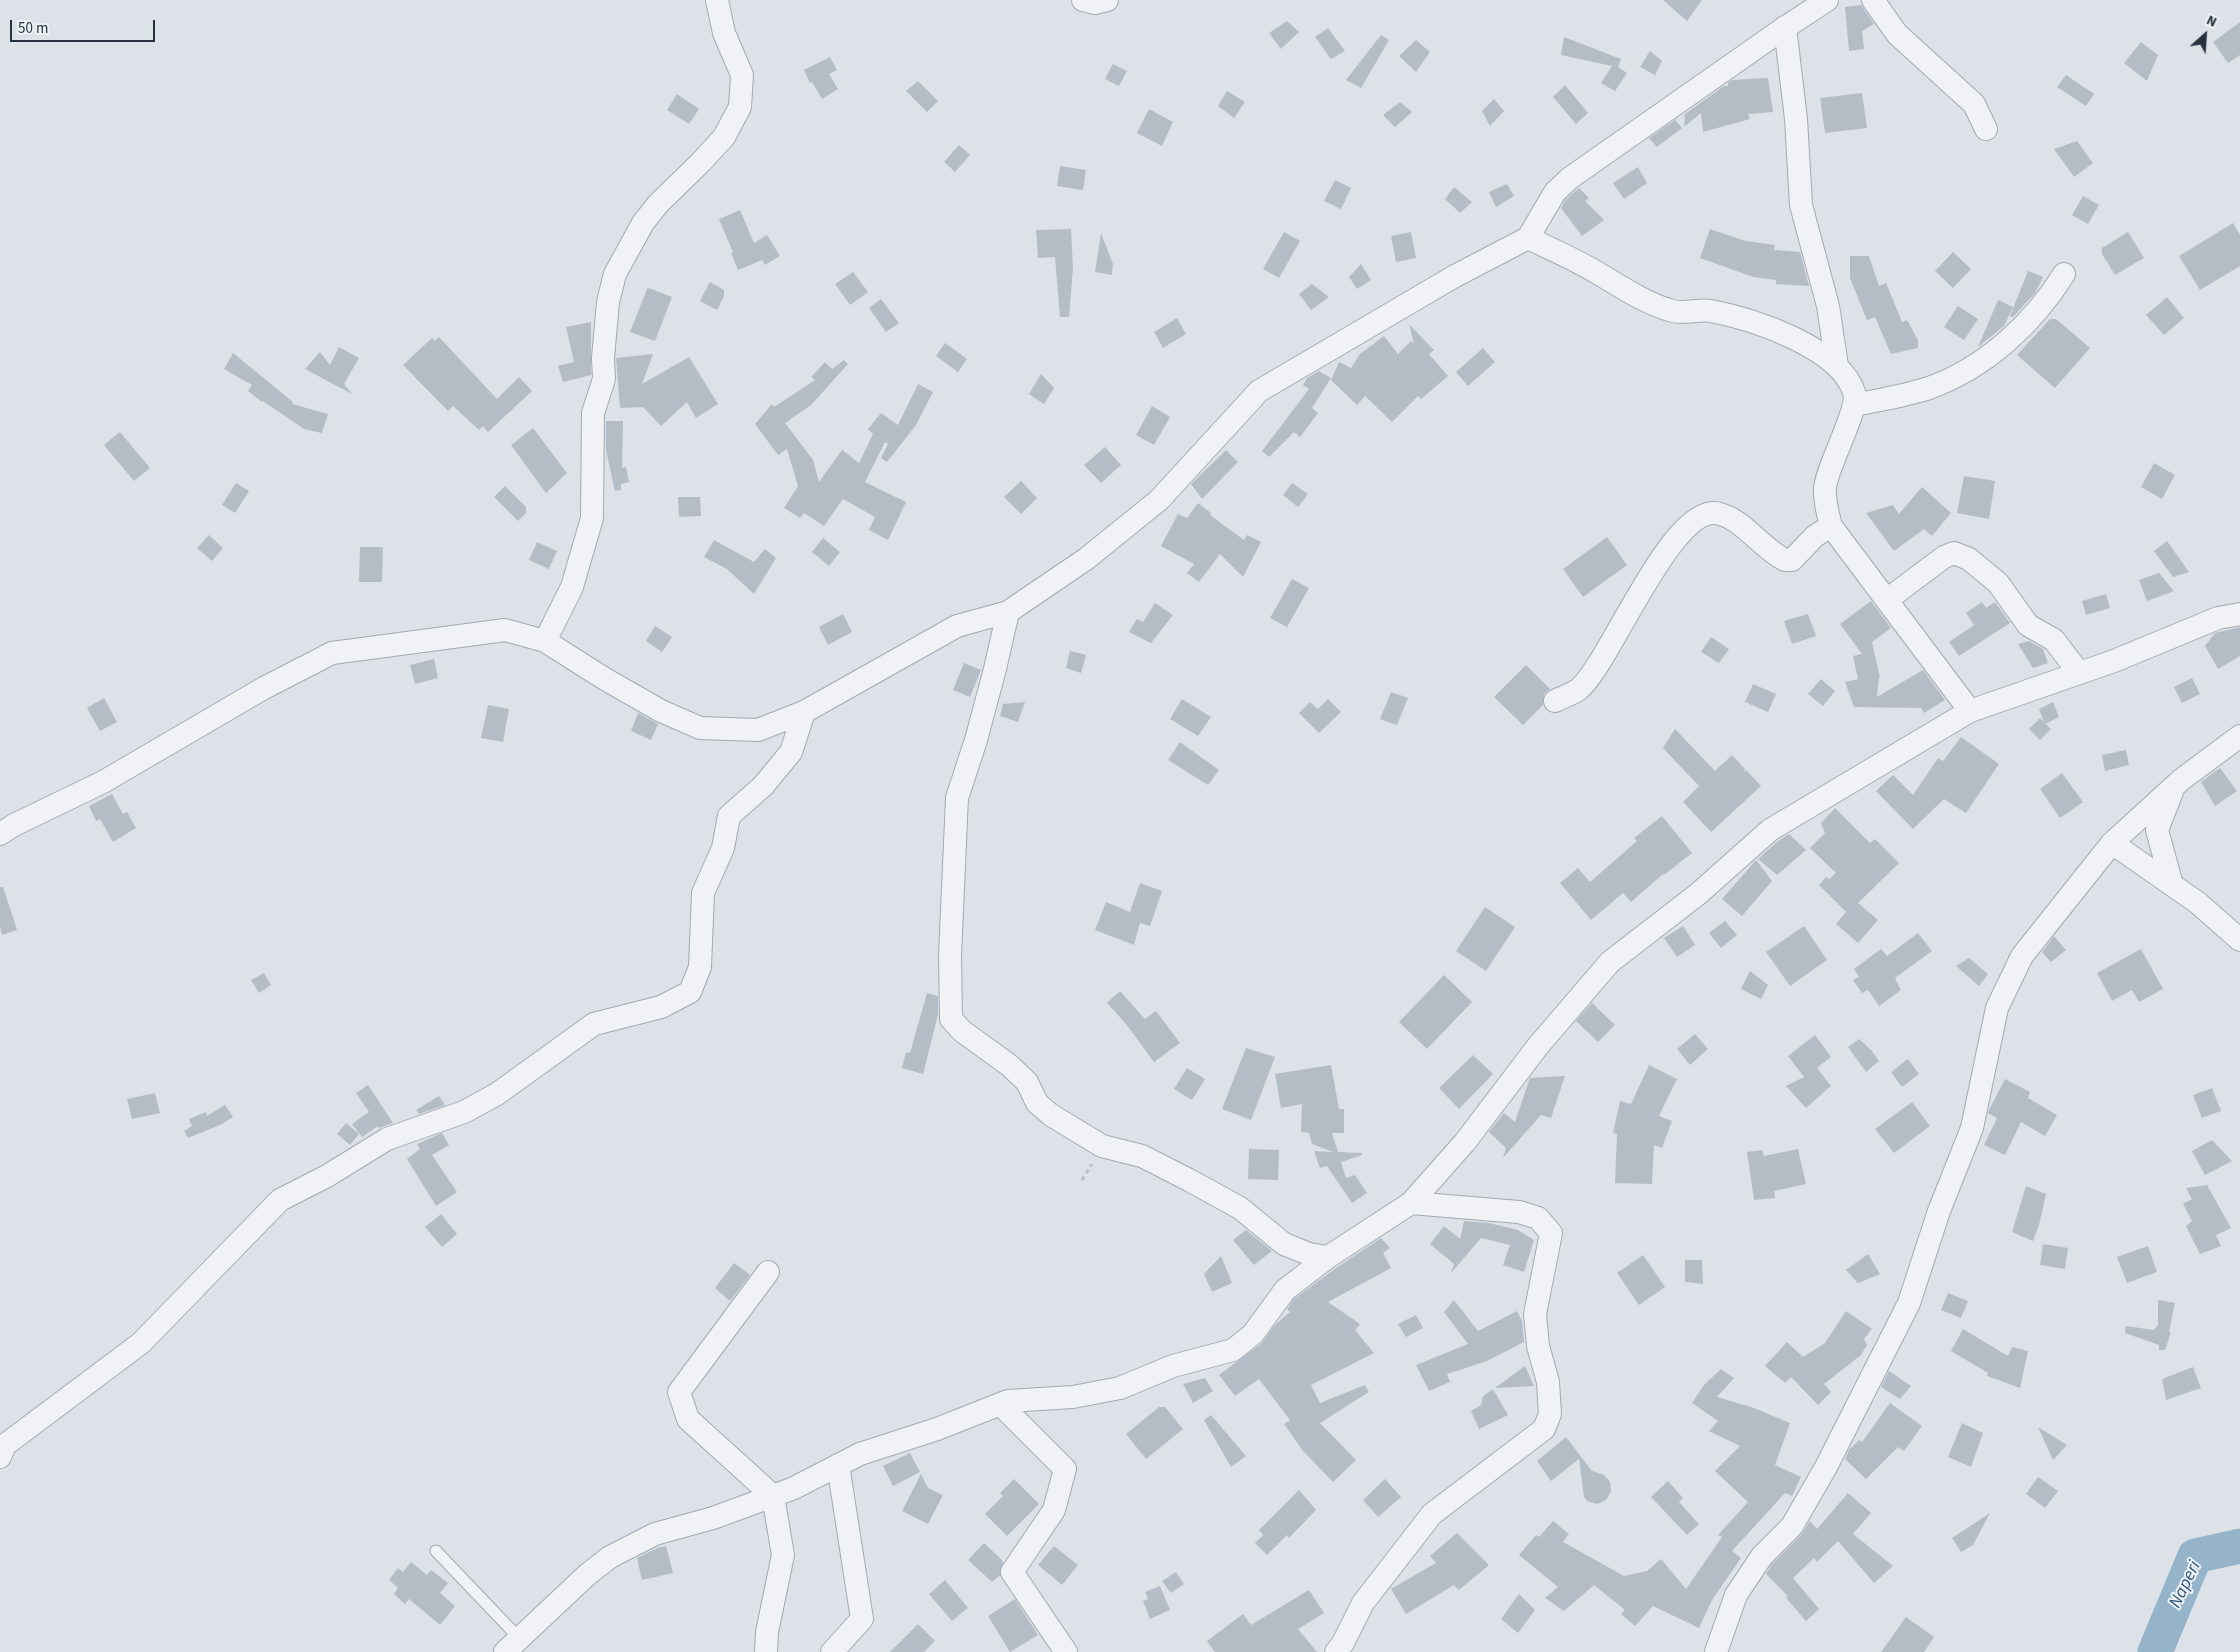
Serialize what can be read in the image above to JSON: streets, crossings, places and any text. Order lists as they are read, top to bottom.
{
  "water": ["Naperi"],
  "scale_bar": "50 m",
  "north": "top right"
}
